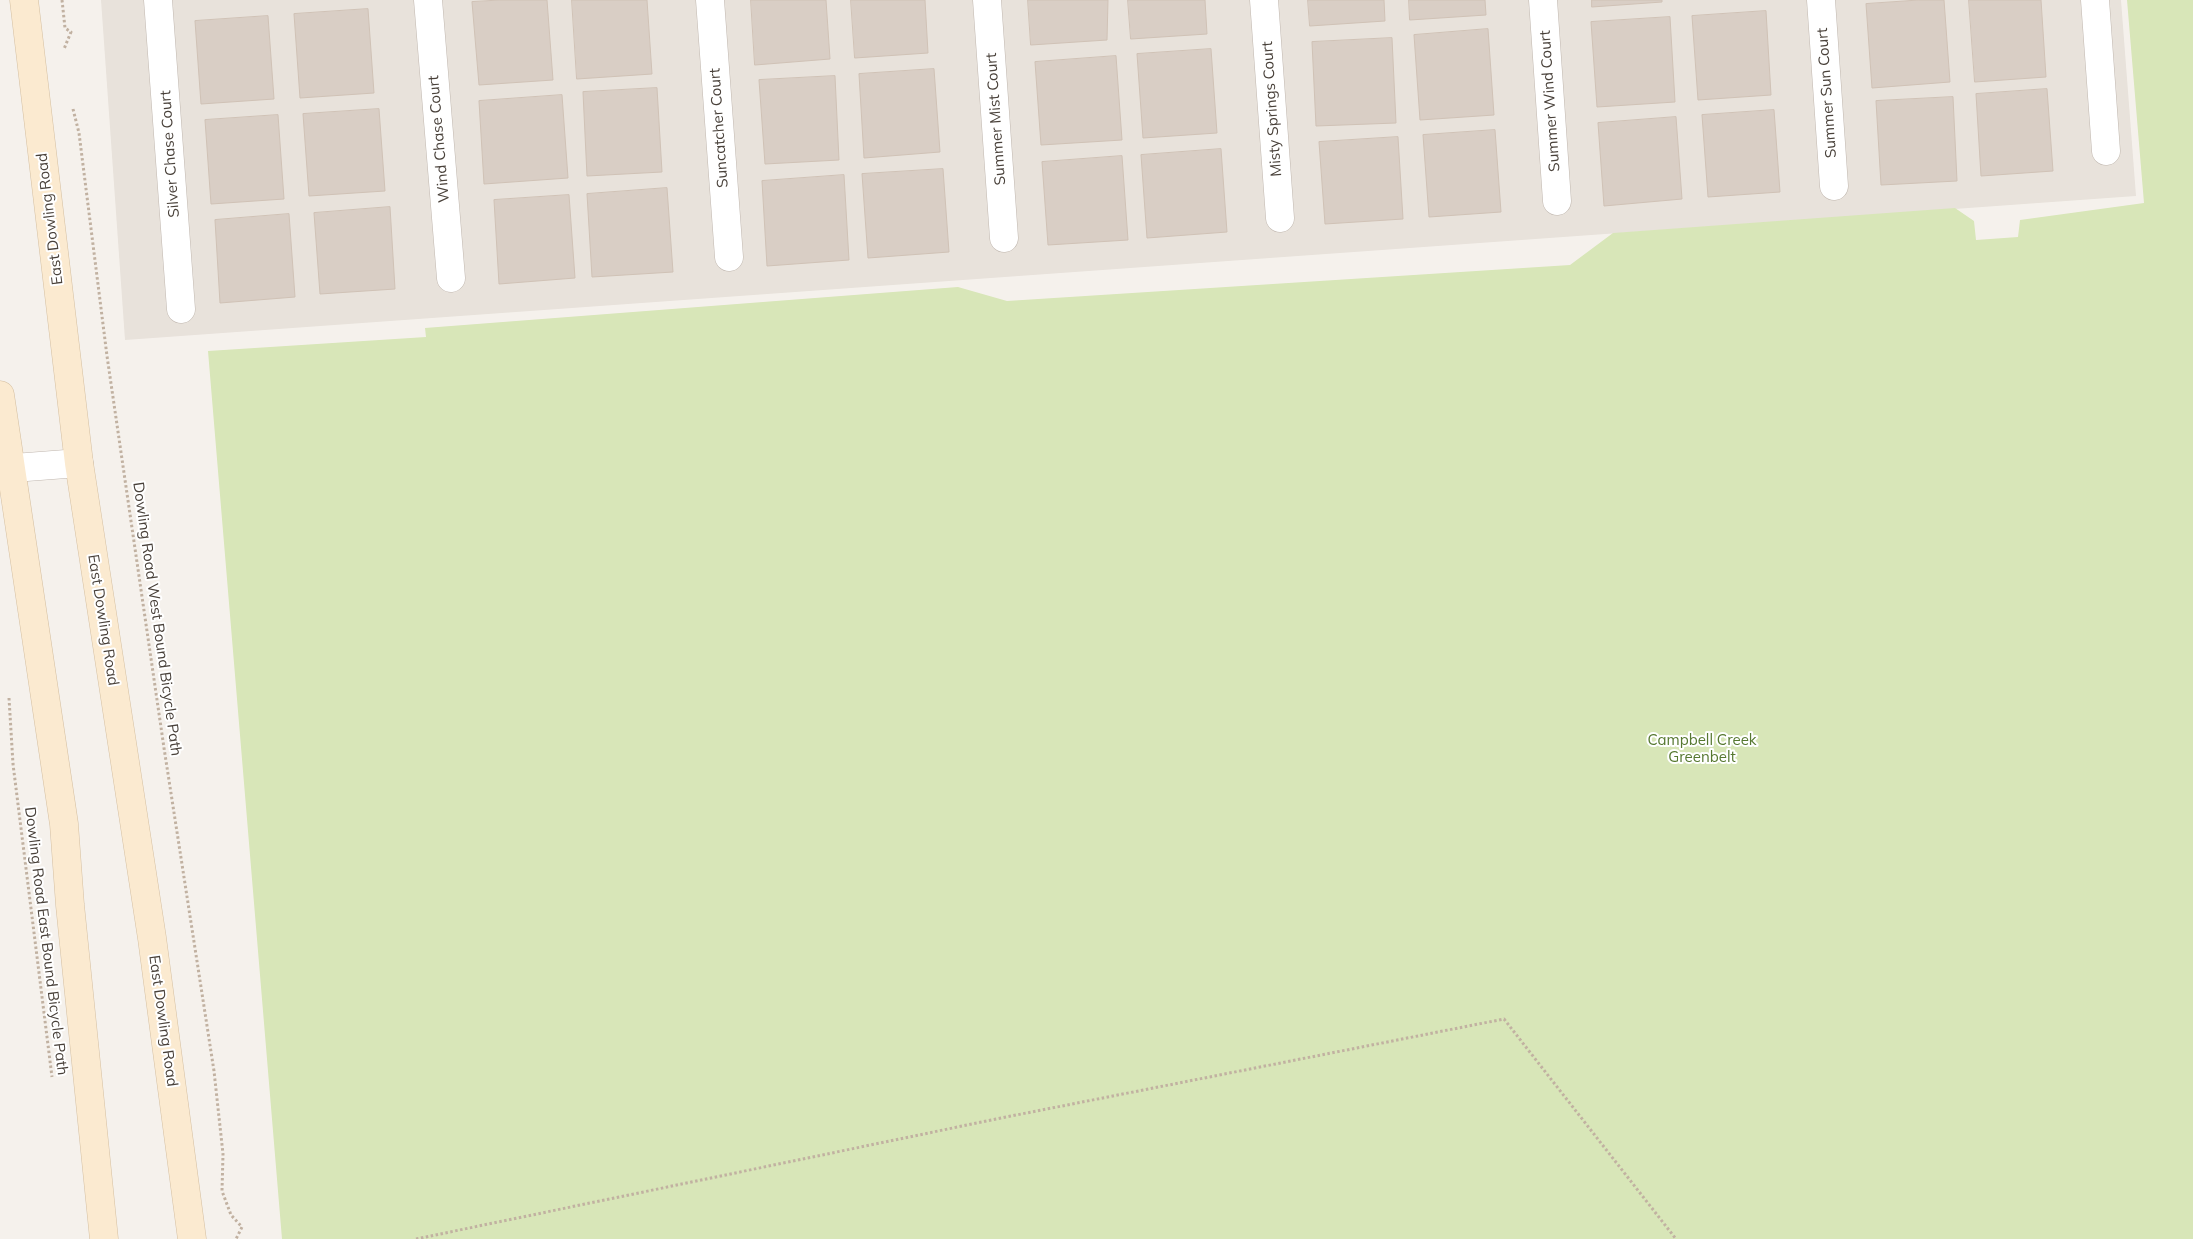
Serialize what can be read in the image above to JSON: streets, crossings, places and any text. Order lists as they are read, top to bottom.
{
  "streets": {
    "main road": ["East Dowling Road"],
    "street": [
      "Summer Sun Court",
      "Summer Wind Court",
      "Misty Springs Court",
      "Summer Mist Court",
      "Suncatcher Court",
      "Wind Chase Court",
      "Silver Chase Court"
    ],
    "path": ["Dowling Road West Bound Bicycle Path", "Dowling Road East Bound Bicycle Path"]
  },
  "parks": ["Campbell Creek Greenbelt"]
}
